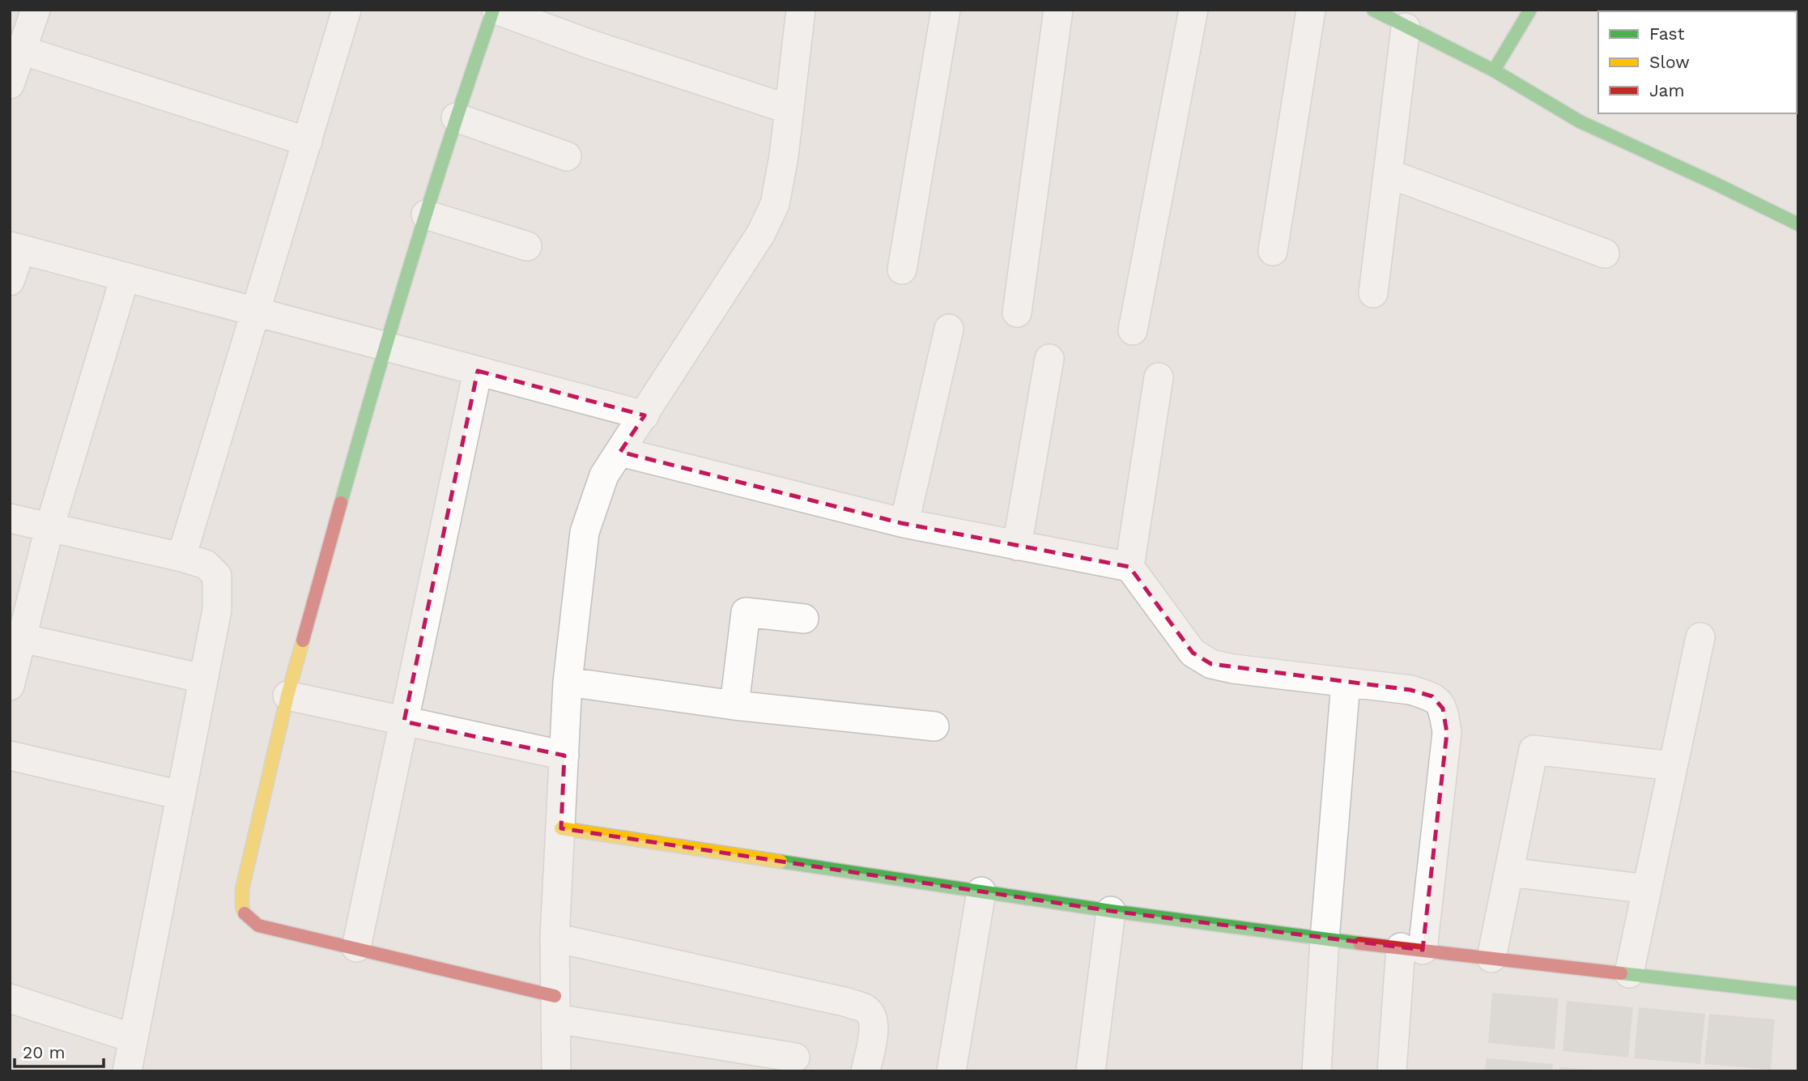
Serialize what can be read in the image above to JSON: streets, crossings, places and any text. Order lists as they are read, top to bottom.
{
  "legend": ["Fast", "Slow", "Jam"],
  "scale_bar": "20 m"
}
